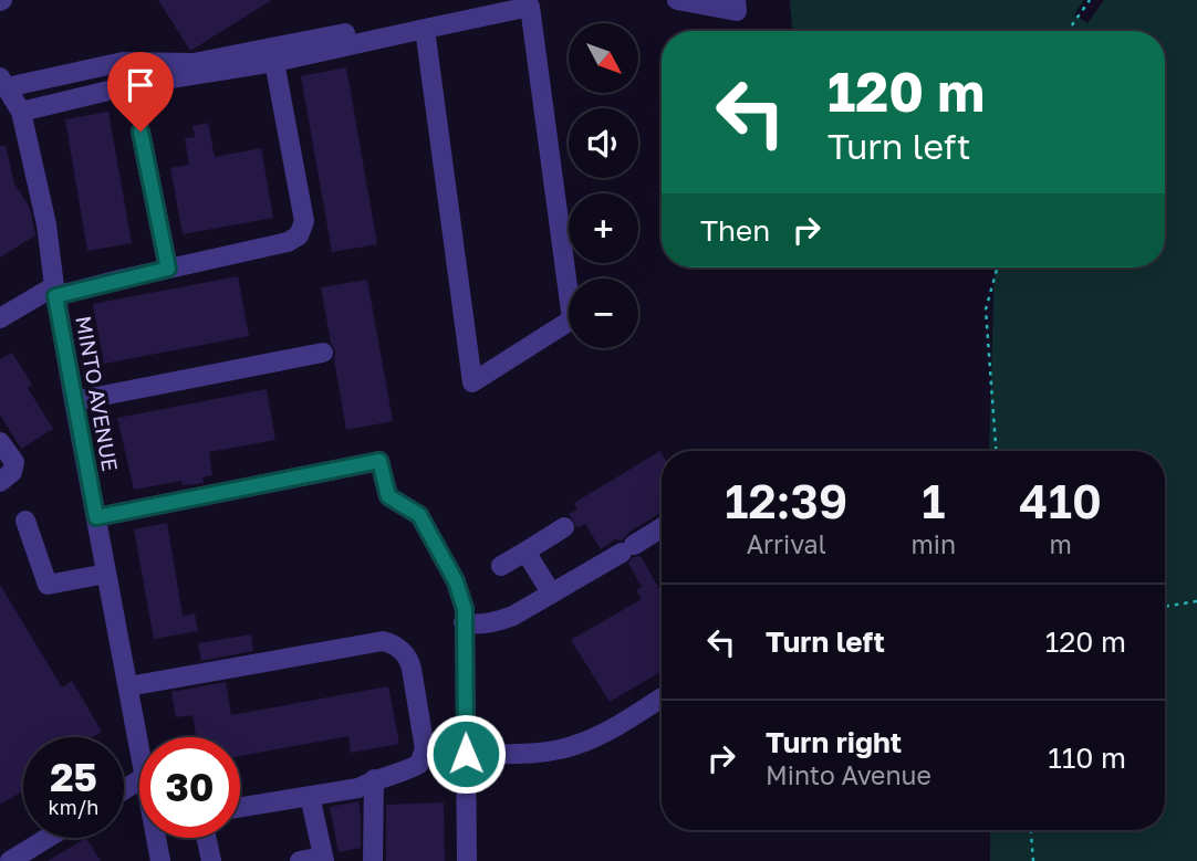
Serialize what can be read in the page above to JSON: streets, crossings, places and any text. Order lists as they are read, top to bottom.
{
  "streets": {
    "street": ["MINTO AVENUE"]
  },
  "north": "bottom right",
  "page": {
    "map_buttons": ["+", "−"],
    "turn": ["120 m", "Turn left"],
    "then": "Then",
    "eta": [
      "12:39",
      "Arrival",
      "1",
      "min",
      "410",
      "m"
    ],
    "list": [
      {
        "name": "Turn left",
        "value": "120 m"
      },
      {
        "name": "Turn right",
        "note": "Minto Avenue",
        "value": "110 m"
      }
    ],
    "speed": "25 km/h",
    "limit": "30"
  }
}
